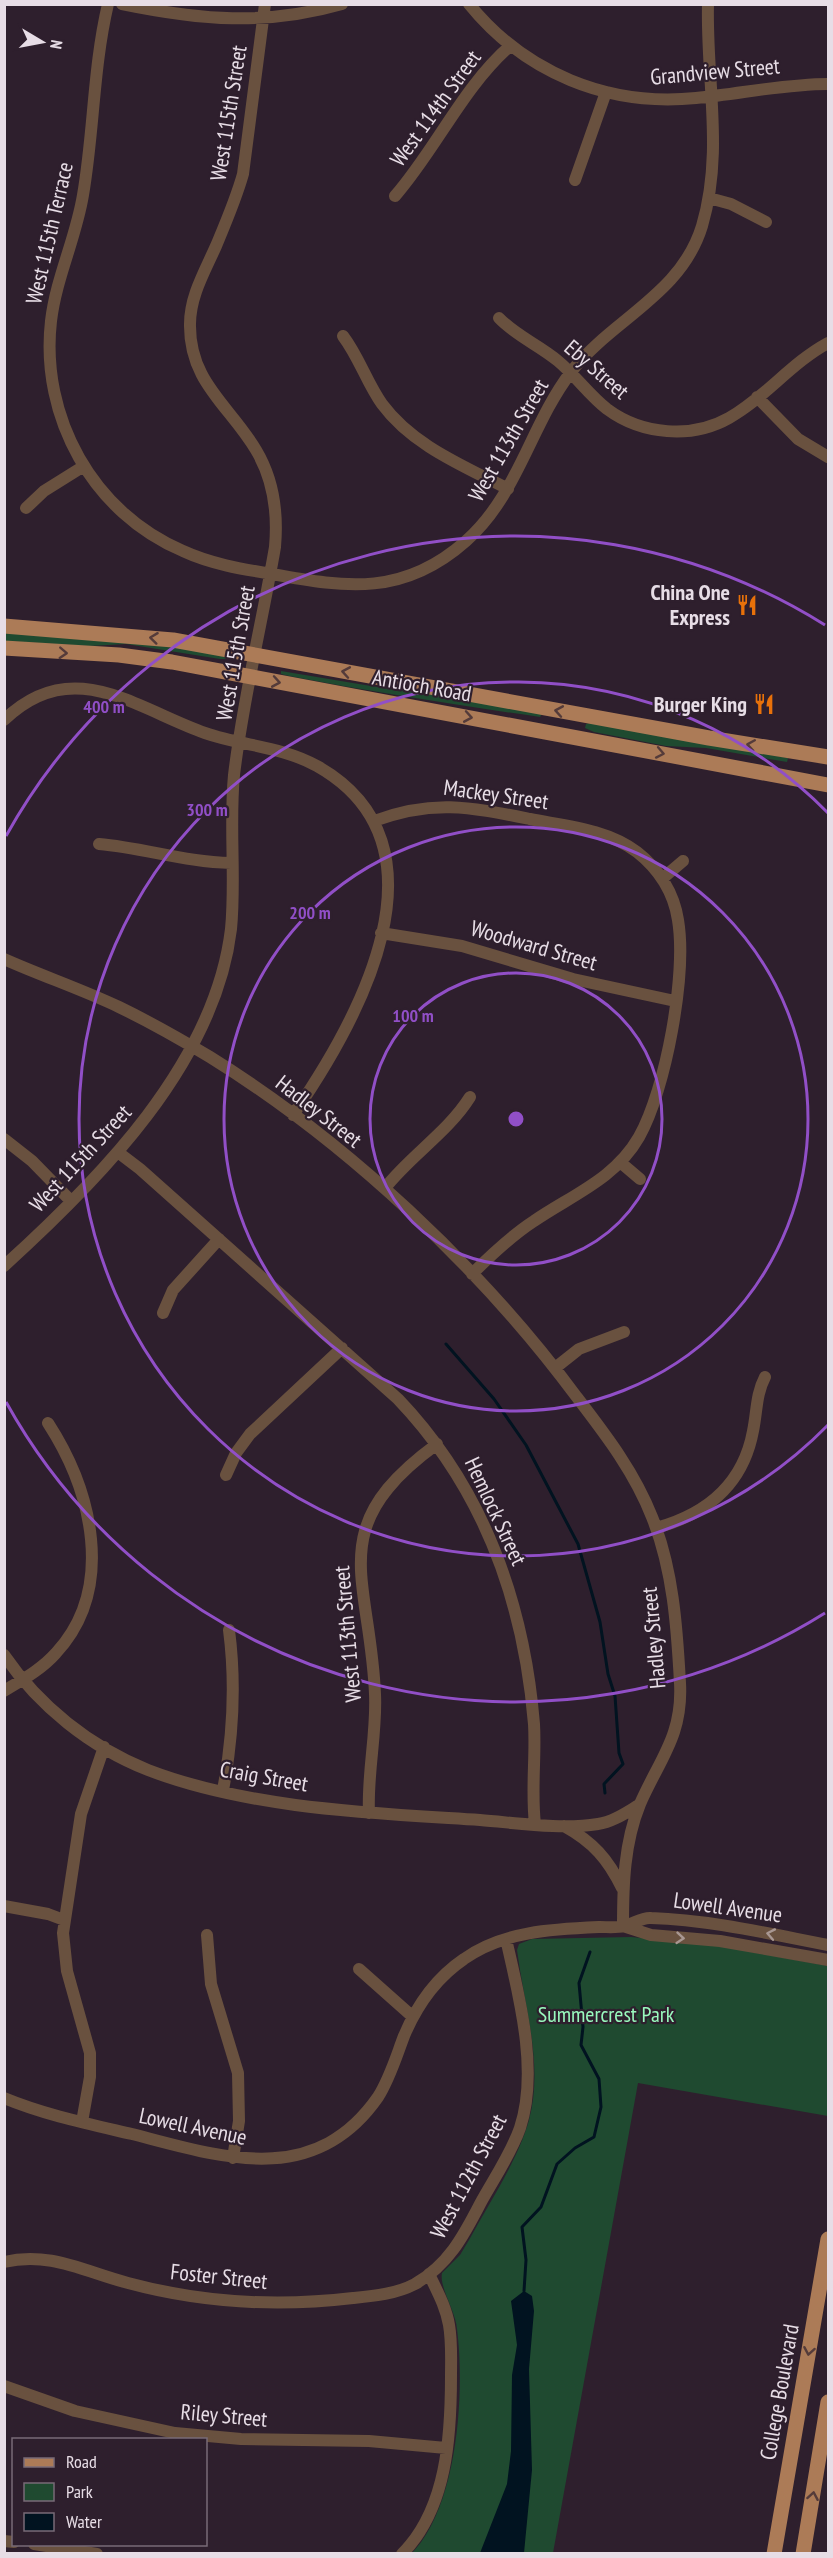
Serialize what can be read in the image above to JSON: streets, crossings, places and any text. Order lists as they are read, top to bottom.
{
  "streets": {
    "main road": ["Antioch Road", "College Boulevard"],
    "street": [
      "Grandview Street",
      "West 114th Street",
      "West 115th Street",
      "West 115th Terrace",
      "Eby Street",
      "West 113th Street",
      "Mackey Street",
      "Woodward Street",
      "Hadley Street",
      "Hemlock Street",
      "Craig Street",
      "Lowell Avenue",
      "West 112th Street",
      "Foster Street",
      "Riley Street"
    ]
  },
  "crossings": [
    ["Grandview Street", "West 114th Street"],
    ["Grandview Street", "West 113th Street"],
    ["West 115th Street", "West 115th Terrace"],
    ["West 115th Street", "West 113th Street"],
    ["West 115th Street", "Antioch Road"],
    ["West 115th Street", "Hadley Street"],
    ["West 115th Street", "Hemlock Street"],
    ["West 115th Terrace", "West 113th Street"],
    ["Eby Street", "West 113th Street"],
    ["West 113th Street", "Hemlock Street"],
    ["West 113th Street", "Craig Street"],
    ["Hadley Street", "Craig Street"],
    ["Hadley Street", "Lowell Avenue"],
    ["Hemlock Street", "Craig Street"],
    ["Lowell Avenue", "West 112th Street"],
    ["West 112th Street", "Foster Street"]
  ],
  "parks": ["Summercrest Park"],
  "places": {
    "restaurant": ["China One Express", "Burger King"]
  },
  "legend": ["Road", "Park", "Water"],
  "north": "right",
  "rings": [
    "400 m",
    "300 m",
    "200 m",
    "100 m"
  ]
}
